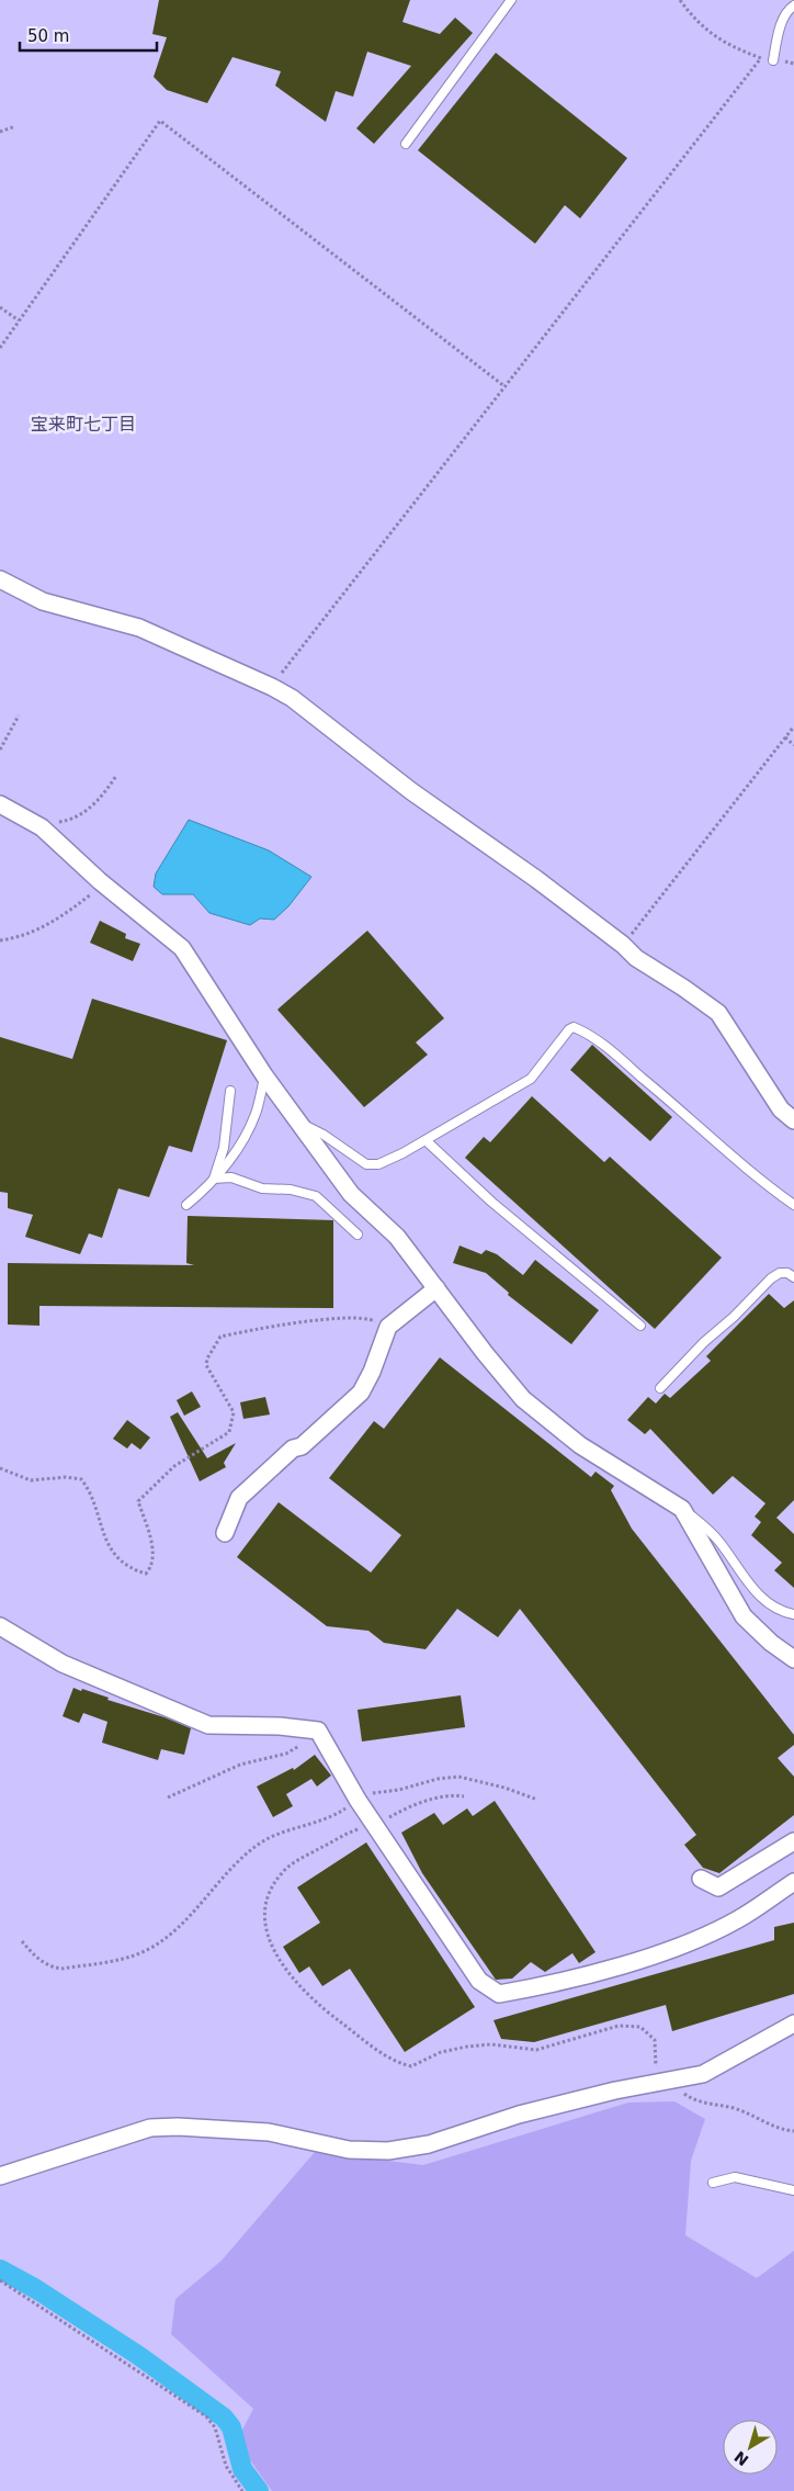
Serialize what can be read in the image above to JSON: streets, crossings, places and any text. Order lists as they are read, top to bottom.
{
  "districts": ["宝来町七丁目"],
  "scale_bar": "50 m",
  "north": "bottom left"
}
